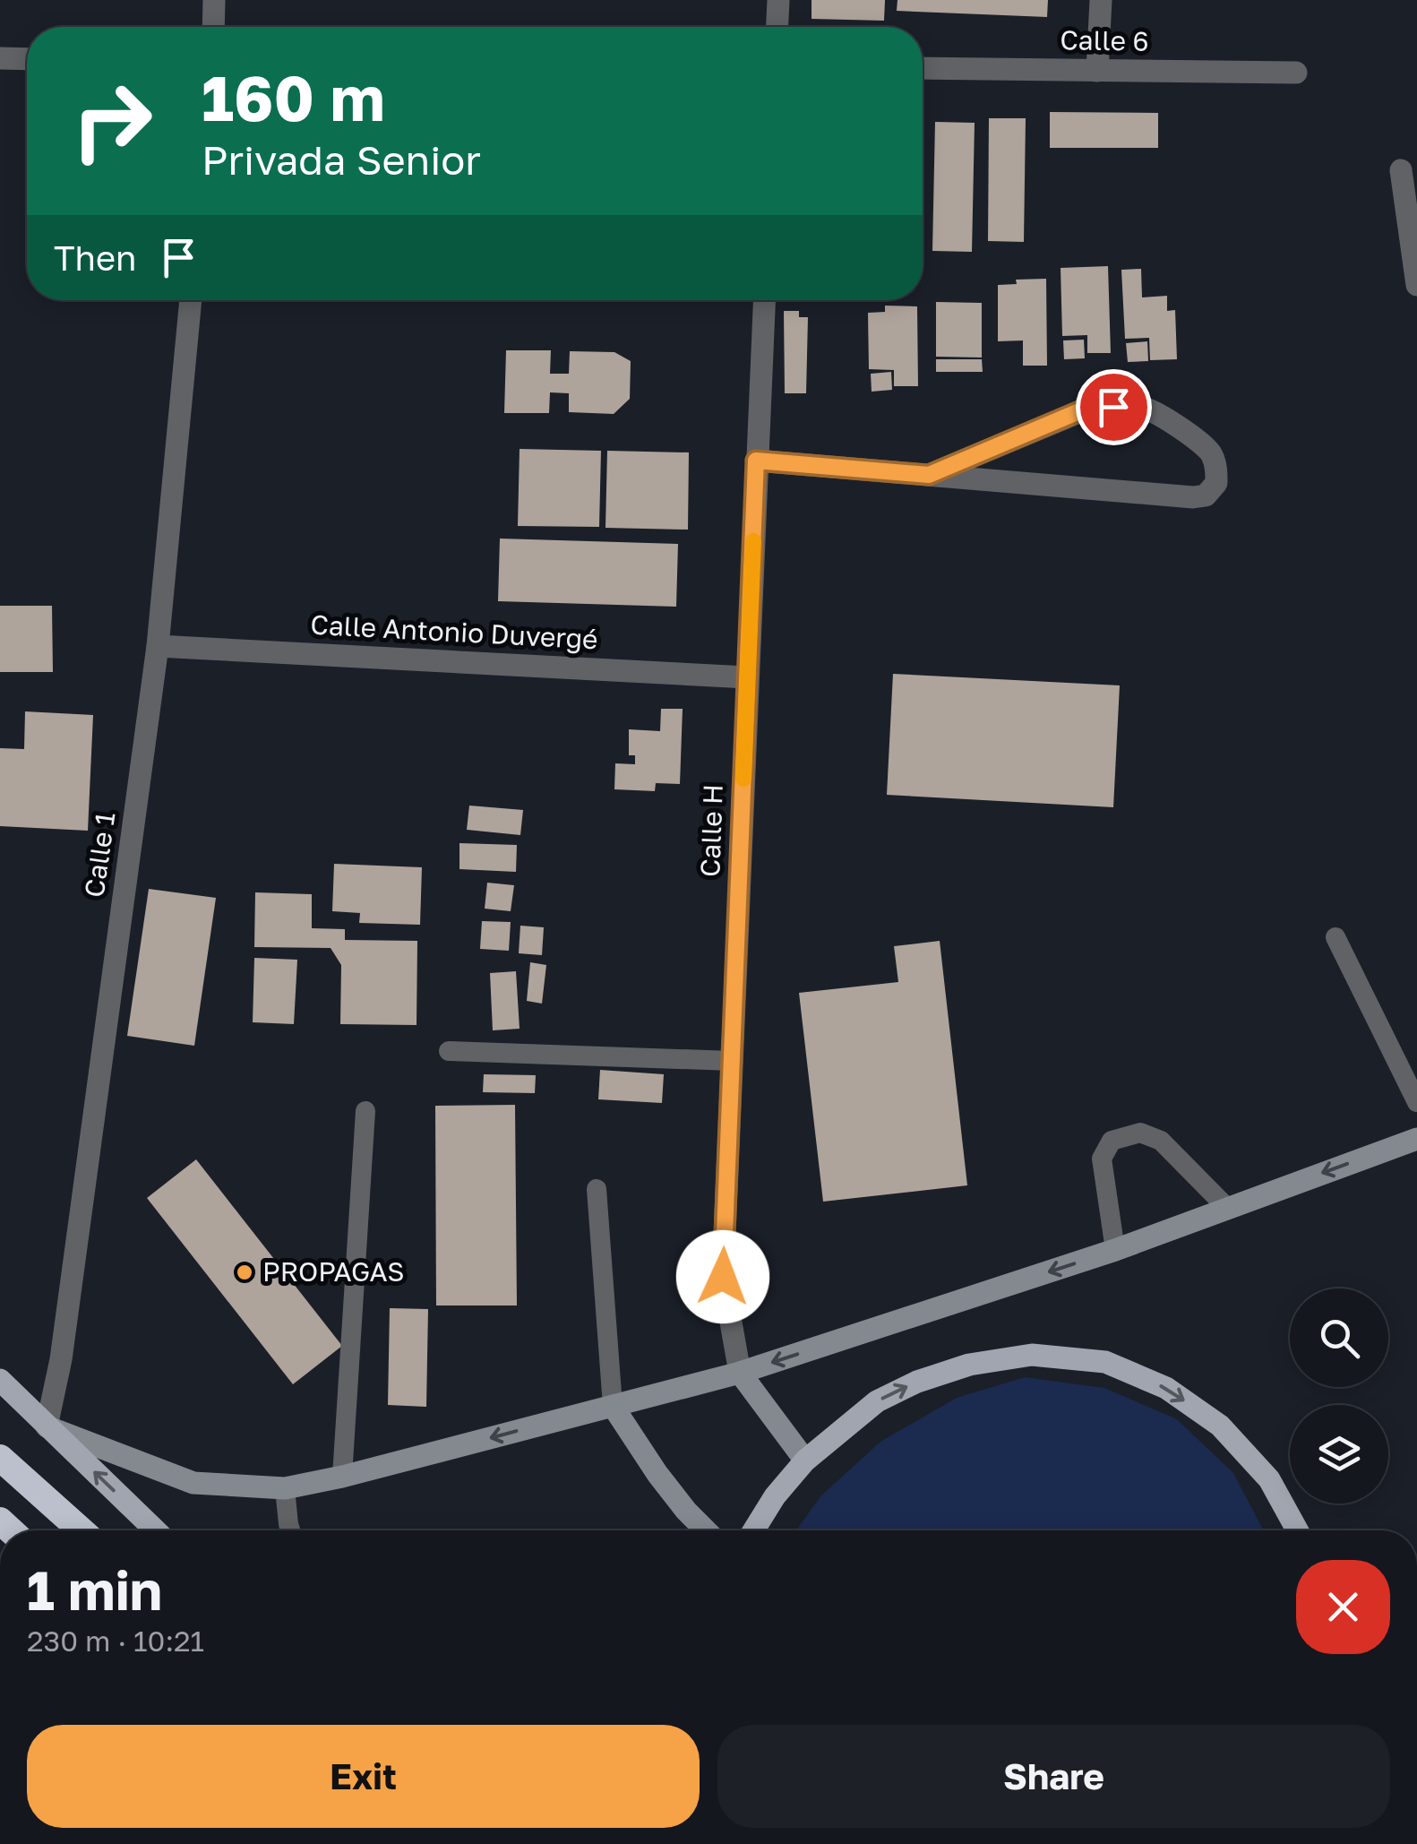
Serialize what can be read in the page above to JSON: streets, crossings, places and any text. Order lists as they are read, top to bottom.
{
  "streets": {
    "street": [
      "Calle 6",
      "Calle Antonio Duvergé",
      "Calle H",
      "Calle 1"
    ]
  },
  "crossings": [
    ["Calle Antonio Duvergé", "Calle H"],
    ["Calle Antonio Duvergé", "Calle 1"]
  ],
  "places": ["PROPAGAS"],
  "page": {
    "turn": ["160 m", "Privada Senior"],
    "then": "Then",
    "heading": ["1 min", "230 m · 10:21"],
    "buttons": ["Exit", "Share"]
  }
}
